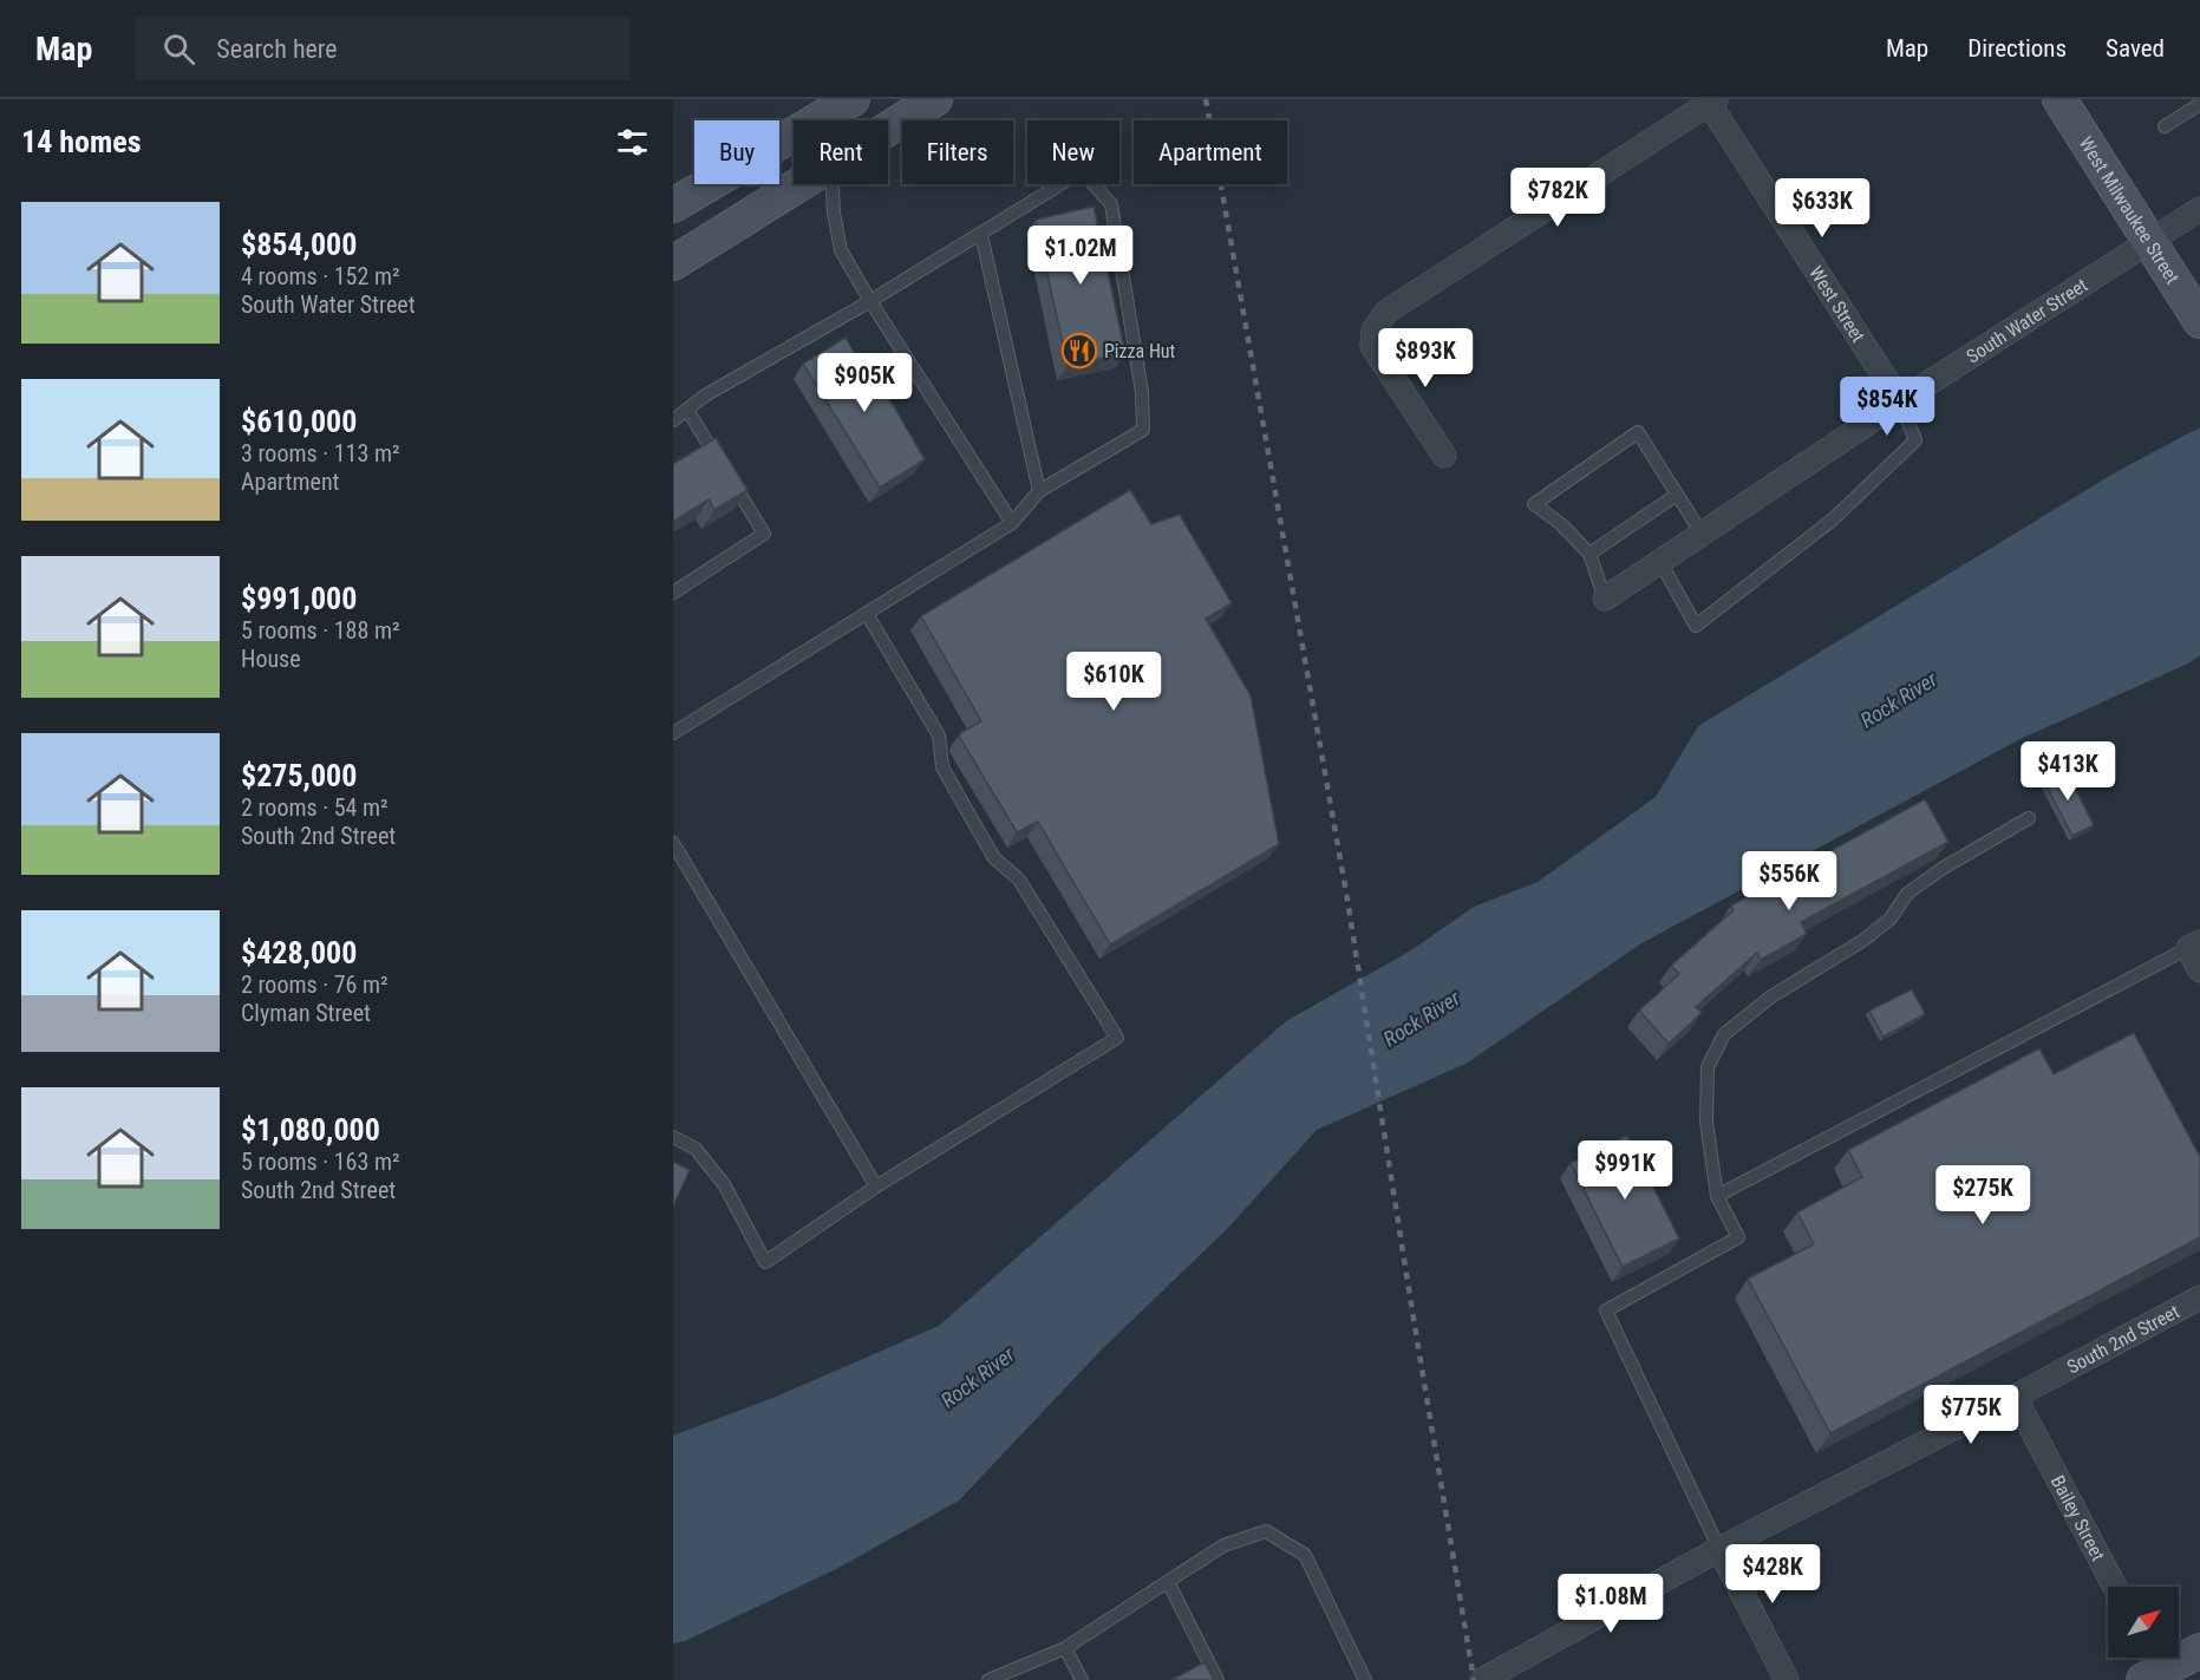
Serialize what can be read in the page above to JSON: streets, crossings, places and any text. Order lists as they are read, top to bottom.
{
  "streets": {
    "main road": ["West Milwaukee Street"],
    "street": [
      "West Street",
      "South Water Street",
      "South 2nd Street",
      "Bailey Street"
    ]
  },
  "crossings": [
    ["West Milwaukee Street", "South Water Street"],
    ["West Street", "South Water Street"],
    ["South 2nd Street", "Bailey Street"]
  ],
  "water": ["Rock River"],
  "places": {
    "restaurant": ["Pizza Hut"]
  },
  "north": "top right",
  "page": {
    "header": "Map",
    "search": "Search here",
    "nav": ["Map", "Directions", "Saved"],
    "heading": "14 homes",
    "chip": [
      "Buy",
      "Rent",
      "Filters",
      "New",
      "Apartment"
    ],
    "price": [
      "$782K",
      "$633K",
      "$1.02M",
      "$893K",
      "$905K",
      "$854K",
      "$610K",
      "$413K",
      "$556K",
      "$991K",
      "$275K",
      "$775K",
      "$428K",
      "$1.08M"
    ],
    "list": [
      {
        "name": "$854,000",
        "note": "4 rooms · 152 m² · South Water Street"
      },
      {
        "name": "$610,000",
        "note": "3 rooms · 113 m² · Apartment"
      },
      {
        "name": "$991,000",
        "note": "5 rooms · 188 m² · House"
      },
      {
        "name": "$275,000",
        "note": "2 rooms · 54 m² · South 2nd Street"
      },
      {
        "name": "$428,000",
        "note": "2 rooms · 76 m² · Clyman Street"
      },
      {
        "name": "$1,080,000",
        "note": "5 rooms · 163 m² · South 2nd Street"
      }
    ]
  }
}
